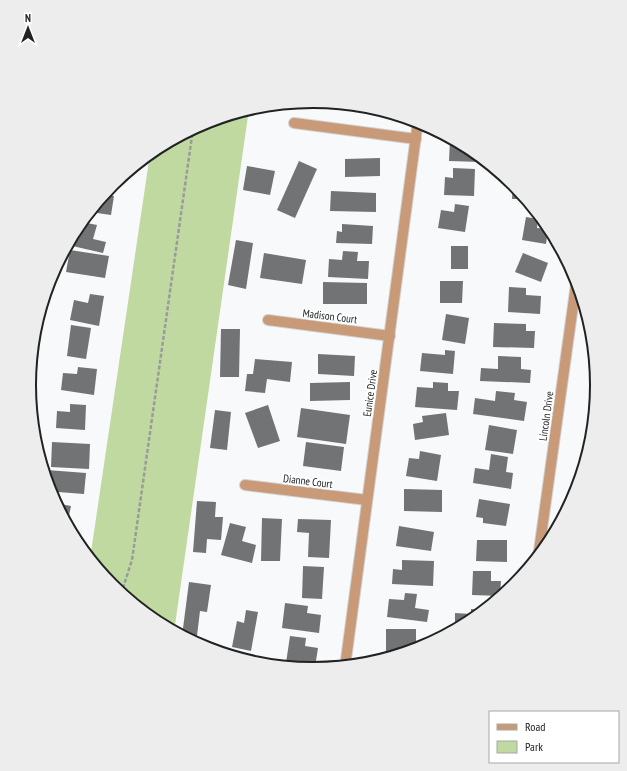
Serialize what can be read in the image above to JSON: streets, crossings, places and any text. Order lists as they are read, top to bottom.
{
  "streets": {
    "street": [
      "Madison Court",
      "Eunice Drive",
      "Lincoln Drive",
      "Dianne Court"
    ]
  },
  "crossings": [
    ["Madison Court", "Eunice Drive"],
    ["Eunice Drive", "Dianne Court"]
  ],
  "legend": ["Road", "Park"],
  "north": "top"
}
